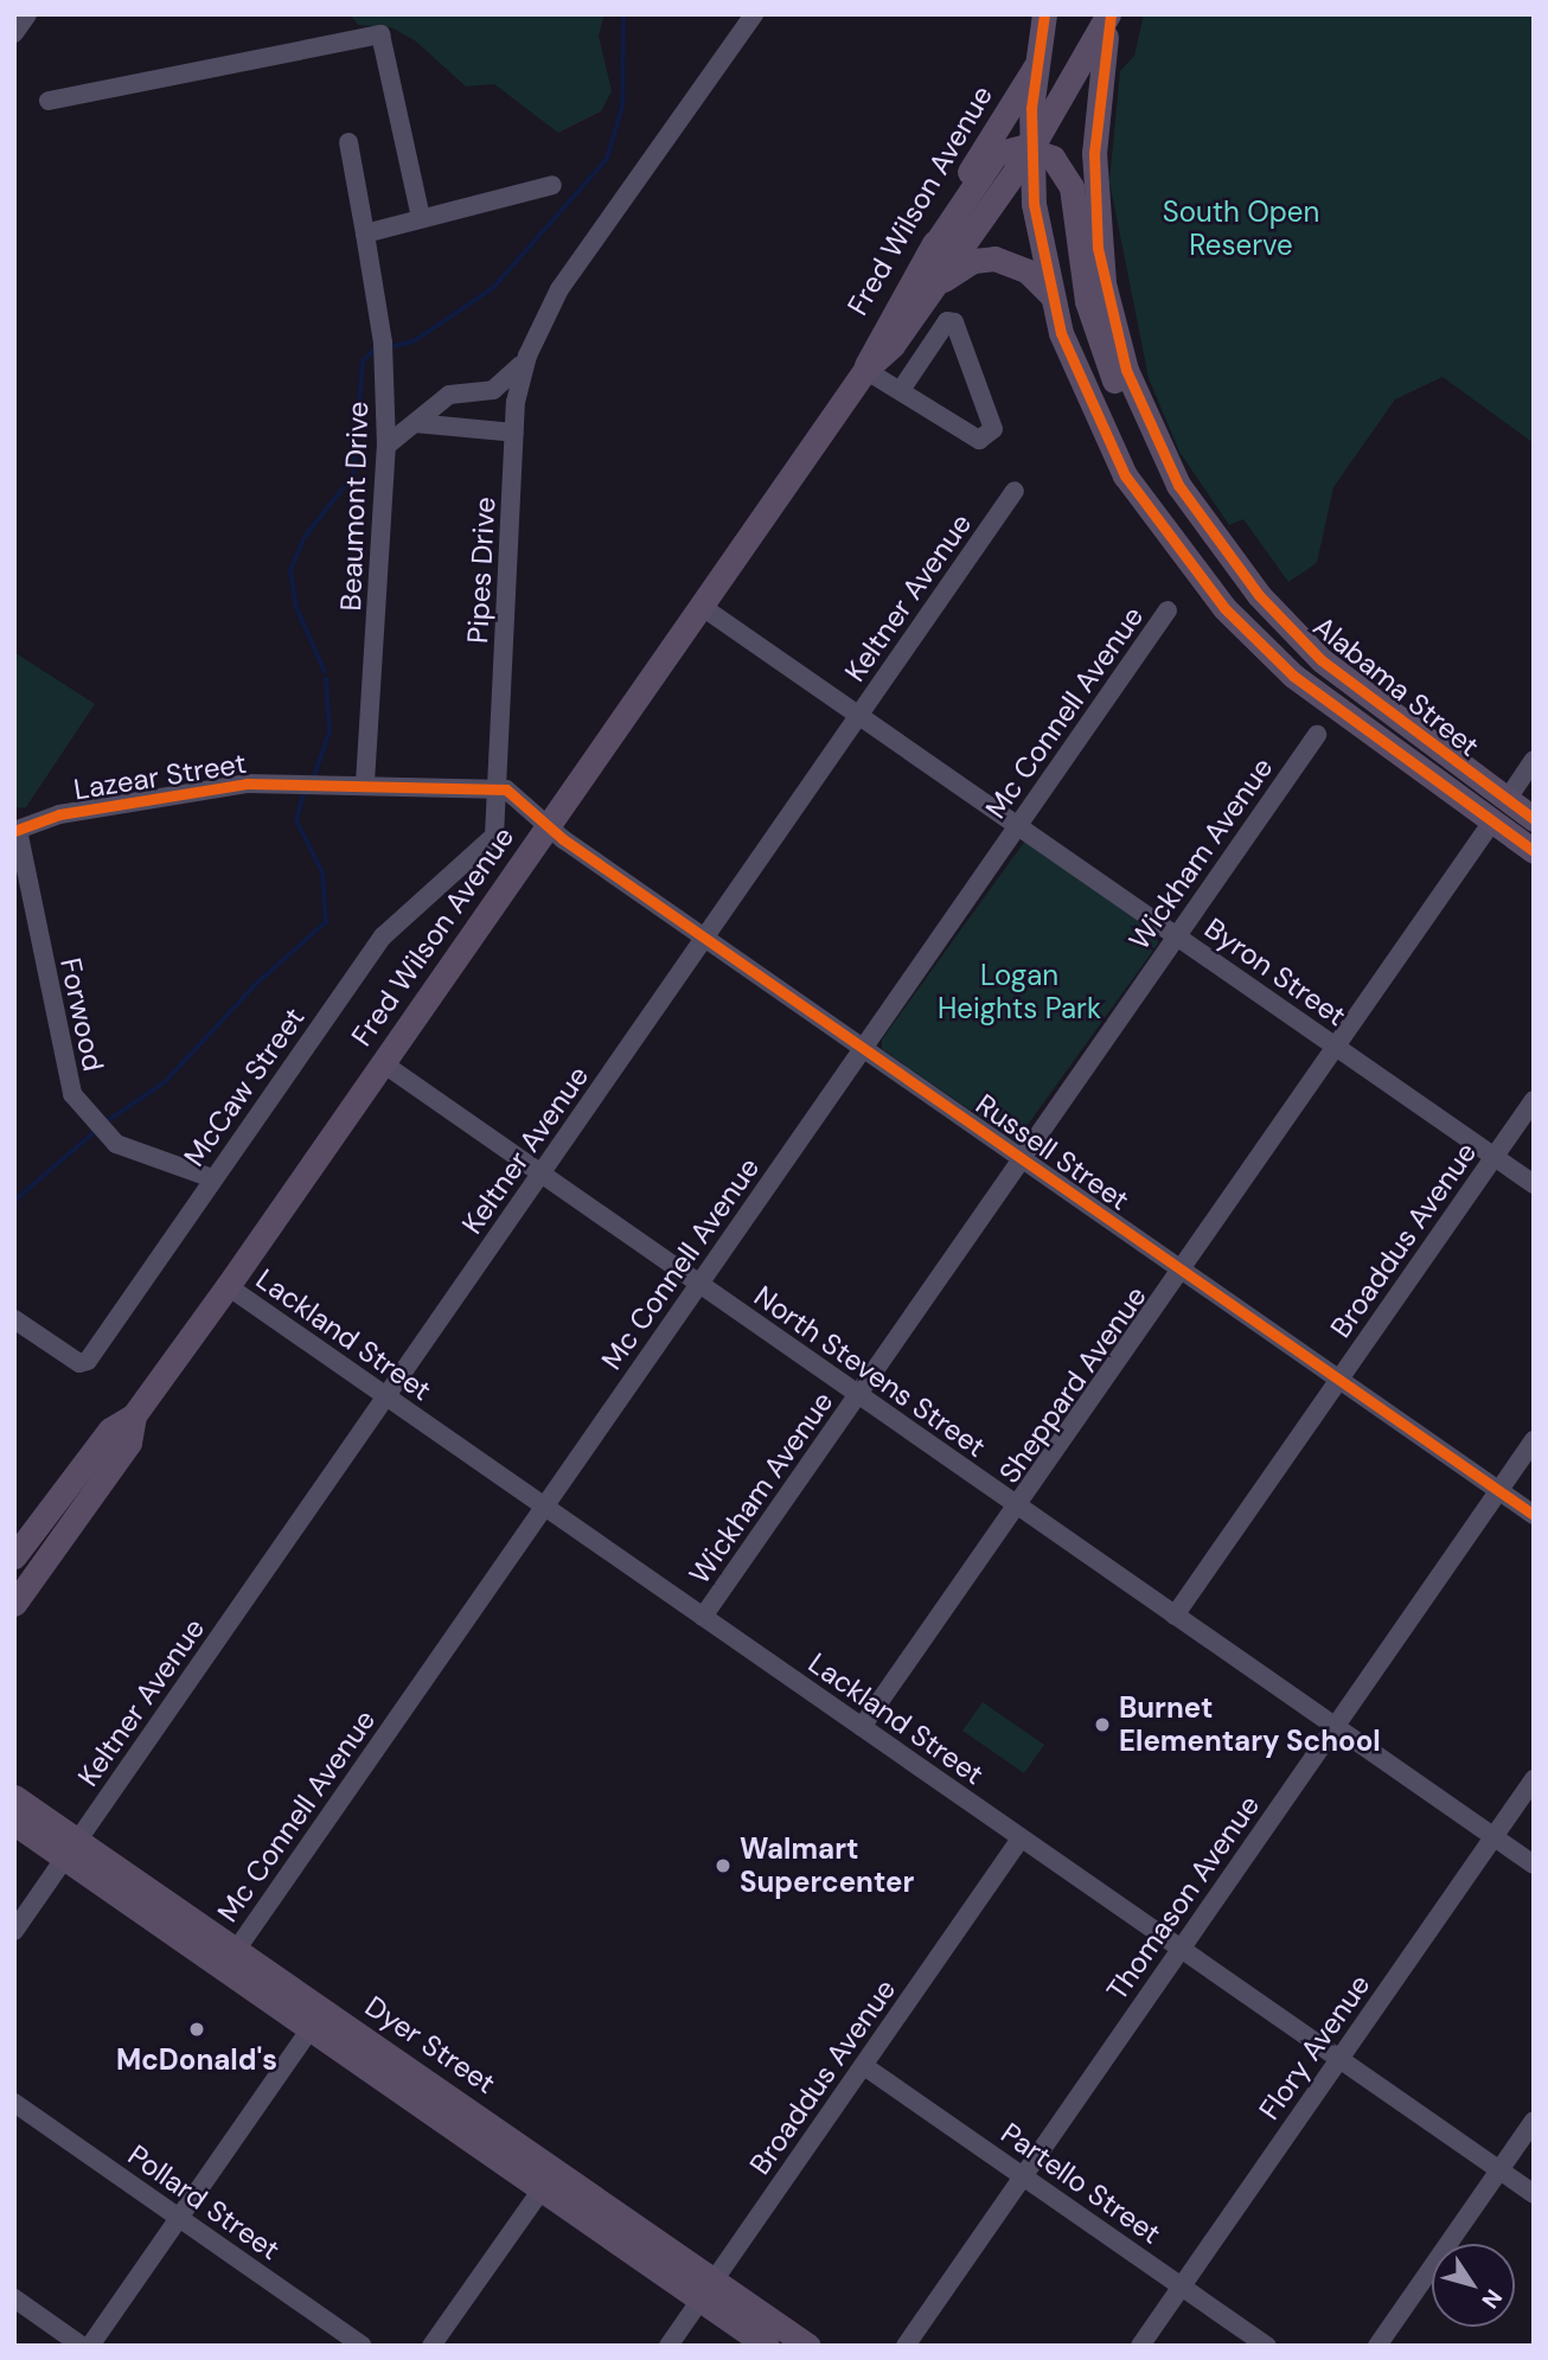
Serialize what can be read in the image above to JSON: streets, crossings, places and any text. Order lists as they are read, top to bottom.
{
  "streets": {
    "main road": ["Fred Wilson Avenue", "Alabama Street", "Dyer Street"],
    "street": [
      "Beaumont Drive",
      "Pipes Drive",
      "Keltner Avenue",
      "Mc Connell Avenue",
      "Lazear Street",
      "Wickham Avenue",
      "Byron Street",
      "Forwood",
      "McCaw Street",
      "Russell Street",
      "Broaddus Avenue",
      "Lackland Street",
      "North Stevens Street",
      "Sheppard Avenue",
      "Thomason Avenue",
      "Flory Avenue",
      "Partello Street",
      "Pollard Street"
    ]
  },
  "crossings": [
    ["Fred Wilson Avenue", "Alabama Street"],
    ["Fred Wilson Avenue", "Byron Street"],
    ["Fred Wilson Avenue", "Russell Street"],
    ["Fred Wilson Avenue", "Lackland Street"],
    ["Fred Wilson Avenue", "North Stevens Street"],
    ["Beaumont Drive", "Pipes Drive"],
    ["Beaumont Drive", "Lazear Street"],
    ["Pipes Drive", "Lazear Street"],
    ["Pipes Drive", "McCaw Street"],
    ["Pipes Drive", "Russell Street"],
    ["Keltner Avenue", "Byron Street"],
    ["Keltner Avenue", "Russell Street"],
    ["Keltner Avenue", "Lackland Street"],
    ["Keltner Avenue", "North Stevens Street"],
    ["Keltner Avenue", "Dyer Street"],
    ["Alabama Street", "Sheppard Avenue"],
    ["Mc Connell Avenue", "Byron Street"],
    ["Mc Connell Avenue", "Russell Street"],
    ["Mc Connell Avenue", "Lackland Street"],
    ["Mc Connell Avenue", "North Stevens Street"],
    ["Mc Connell Avenue", "Dyer Street"],
    ["Lazear Street", "Forwood"],
    ["Lazear Street", "McCaw Street"],
    ["Lazear Street", "Russell Street"],
    ["Wickham Avenue", "Byron Street"],
    ["Wickham Avenue", "Russell Street"],
    ["Wickham Avenue", "Lackland Street"],
    ["Wickham Avenue", "North Stevens Street"],
    ["Byron Street", "Broaddus Avenue"],
    ["Byron Street", "Sheppard Avenue"],
    ["Forwood", "McCaw Street"],
    ["McCaw Street", "Russell Street"],
    ["Russell Street", "Broaddus Avenue"],
    ["Russell Street", "Sheppard Avenue"],
    ["Russell Street", "Thomason Avenue"],
    ["Broaddus Avenue", "Lackland Street"],
    ["Broaddus Avenue", "North Stevens Street"],
    ["Broaddus Avenue", "Dyer Street"],
    ["Broaddus Avenue", "Partello Street"],
    ["Lackland Street", "Sheppard Avenue"],
    ["Lackland Street", "Thomason Avenue"],
    ["Lackland Street", "Flory Avenue"],
    ["North Stevens Street", "Sheppard Avenue"],
    ["North Stevens Street", "Thomason Avenue"],
    ["North Stevens Street", "Flory Avenue"],
    ["Thomason Avenue", "Partello Street"],
    ["Flory Avenue", "Partello Street"]
  ],
  "parks": ["South Open Reserve", "Logan Heights Park"],
  "places": ["Burnet Elementary School", "Walmart Supercenter", "McDonald's"],
  "north": "bottom right"
}
